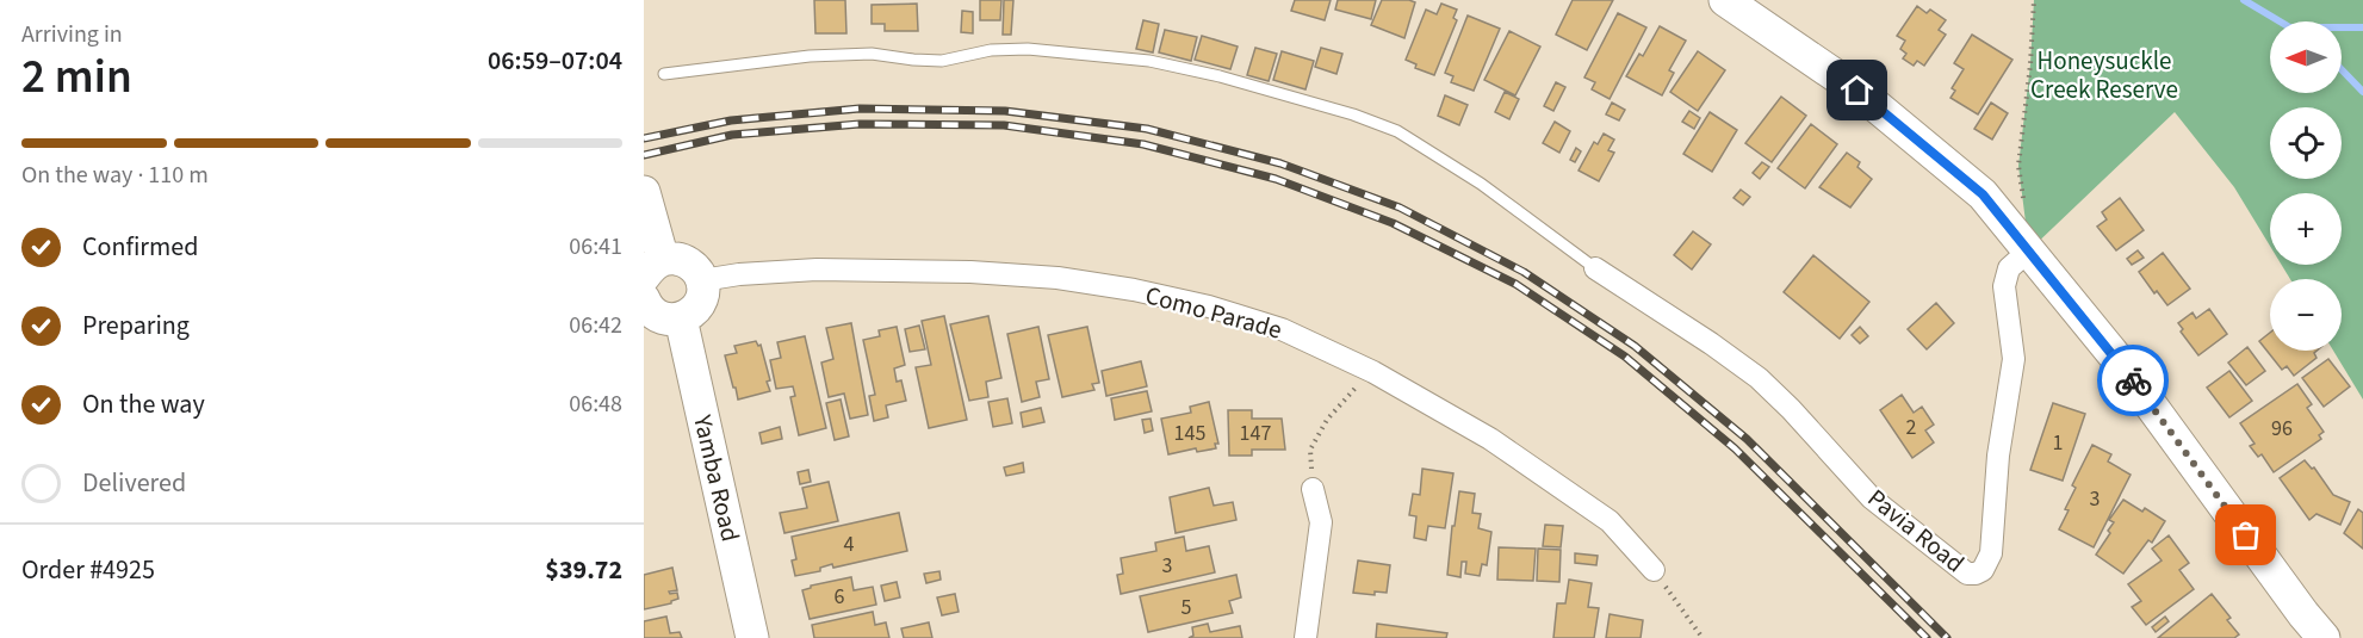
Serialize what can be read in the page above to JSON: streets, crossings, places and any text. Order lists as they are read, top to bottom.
{
  "streets": {
    "street": ["Como Parade", "Yamba Road", "Pavia Road"]
  },
  "parks": ["Honeysuckle Creek Reserve"],
  "house_numbers": [
    "2",
    "96",
    "145",
    "147",
    "1",
    "3",
    "4",
    "3",
    "6",
    "5"
  ],
  "north": "left",
  "page": {
    "heading": ["2 min", "Arriving in", "06:59–07:04"],
    "panel": ["Order #4925", "$39.72"],
    "map_buttons": ["+", "−"],
    "bar": "On the way · 110 m",
    "list": [
      ["Confirmed", "06:41"],
      ["Preparing", "06:42"],
      ["On the way", "06:48"],
      "Delivered"
    ]
  }
}
